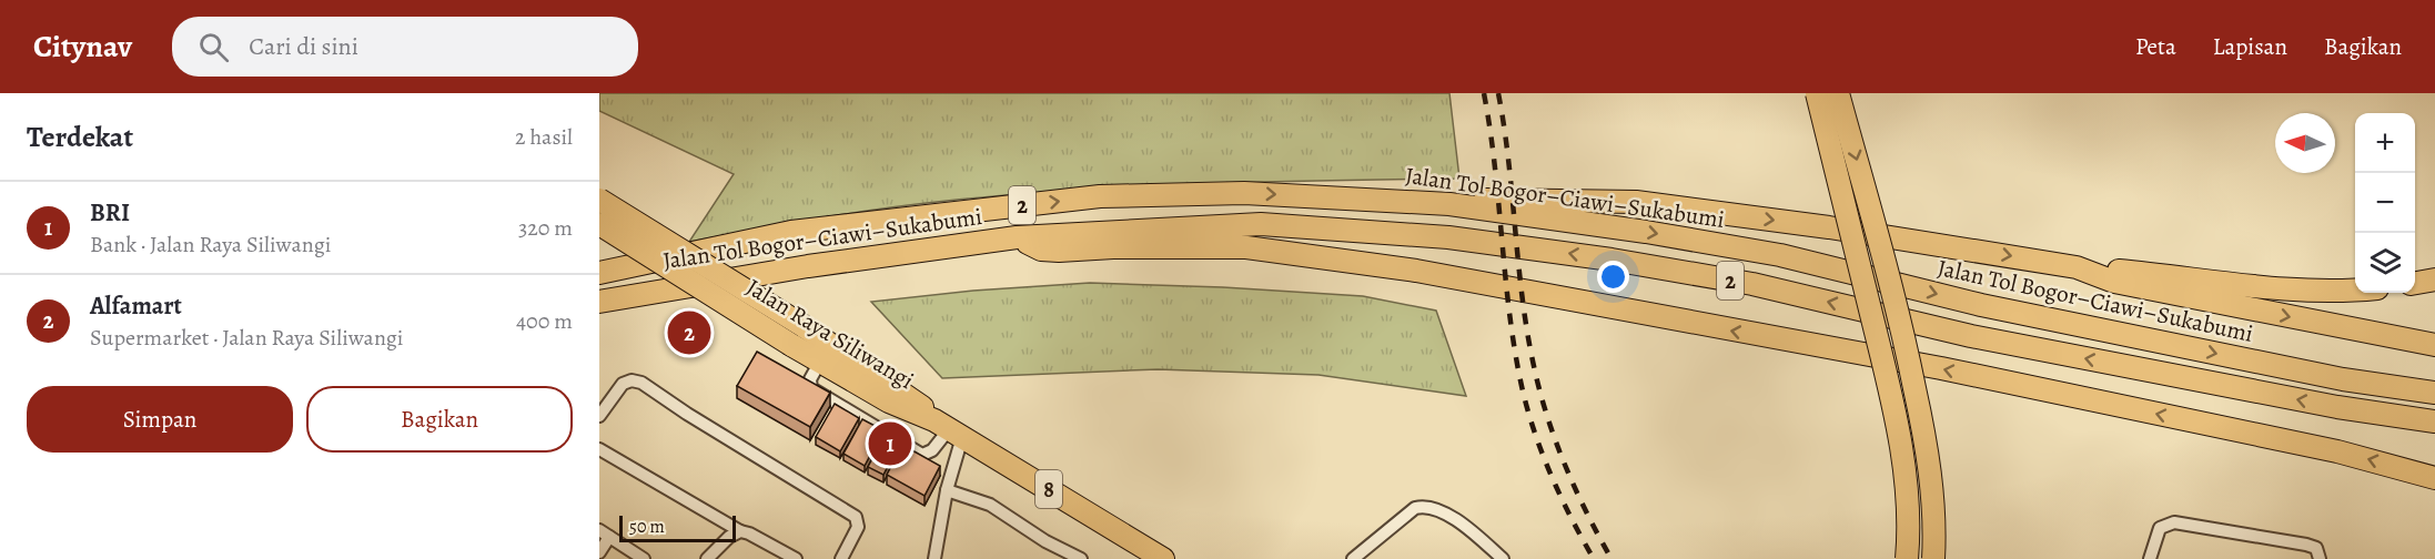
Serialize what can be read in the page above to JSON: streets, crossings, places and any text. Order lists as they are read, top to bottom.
{
  "streets": {
    "highway": [
      "Jalan Tol Bogor–Ciawi–Sukabumi",
      "2",
      "Jalan Raya Siliwangi",
      "8"
    ]
  },
  "scale_bar": "50 m",
  "north": "left",
  "page": {
    "header": "Citynav",
    "search": "Cari di sini",
    "nav": ["Peta", "Lapisan", "Bagikan"],
    "heading": ["Terdekat", "2 hasil"],
    "map_buttons": ["+", "−"],
    "list": [
      {
        "mark": "1",
        "name": "BRI",
        "note": "Bank · Jalan Raya Siliwangi",
        "value": "320 m"
      },
      {
        "mark": "2",
        "name": "Alfamart",
        "note": "Supermarket · Jalan Raya Siliwangi",
        "value": "400 m"
      }
    ],
    "pins": ["2", "1"],
    "buttons": ["Simpan", "Bagikan"],
    "scale": "50 m"
  }
}
